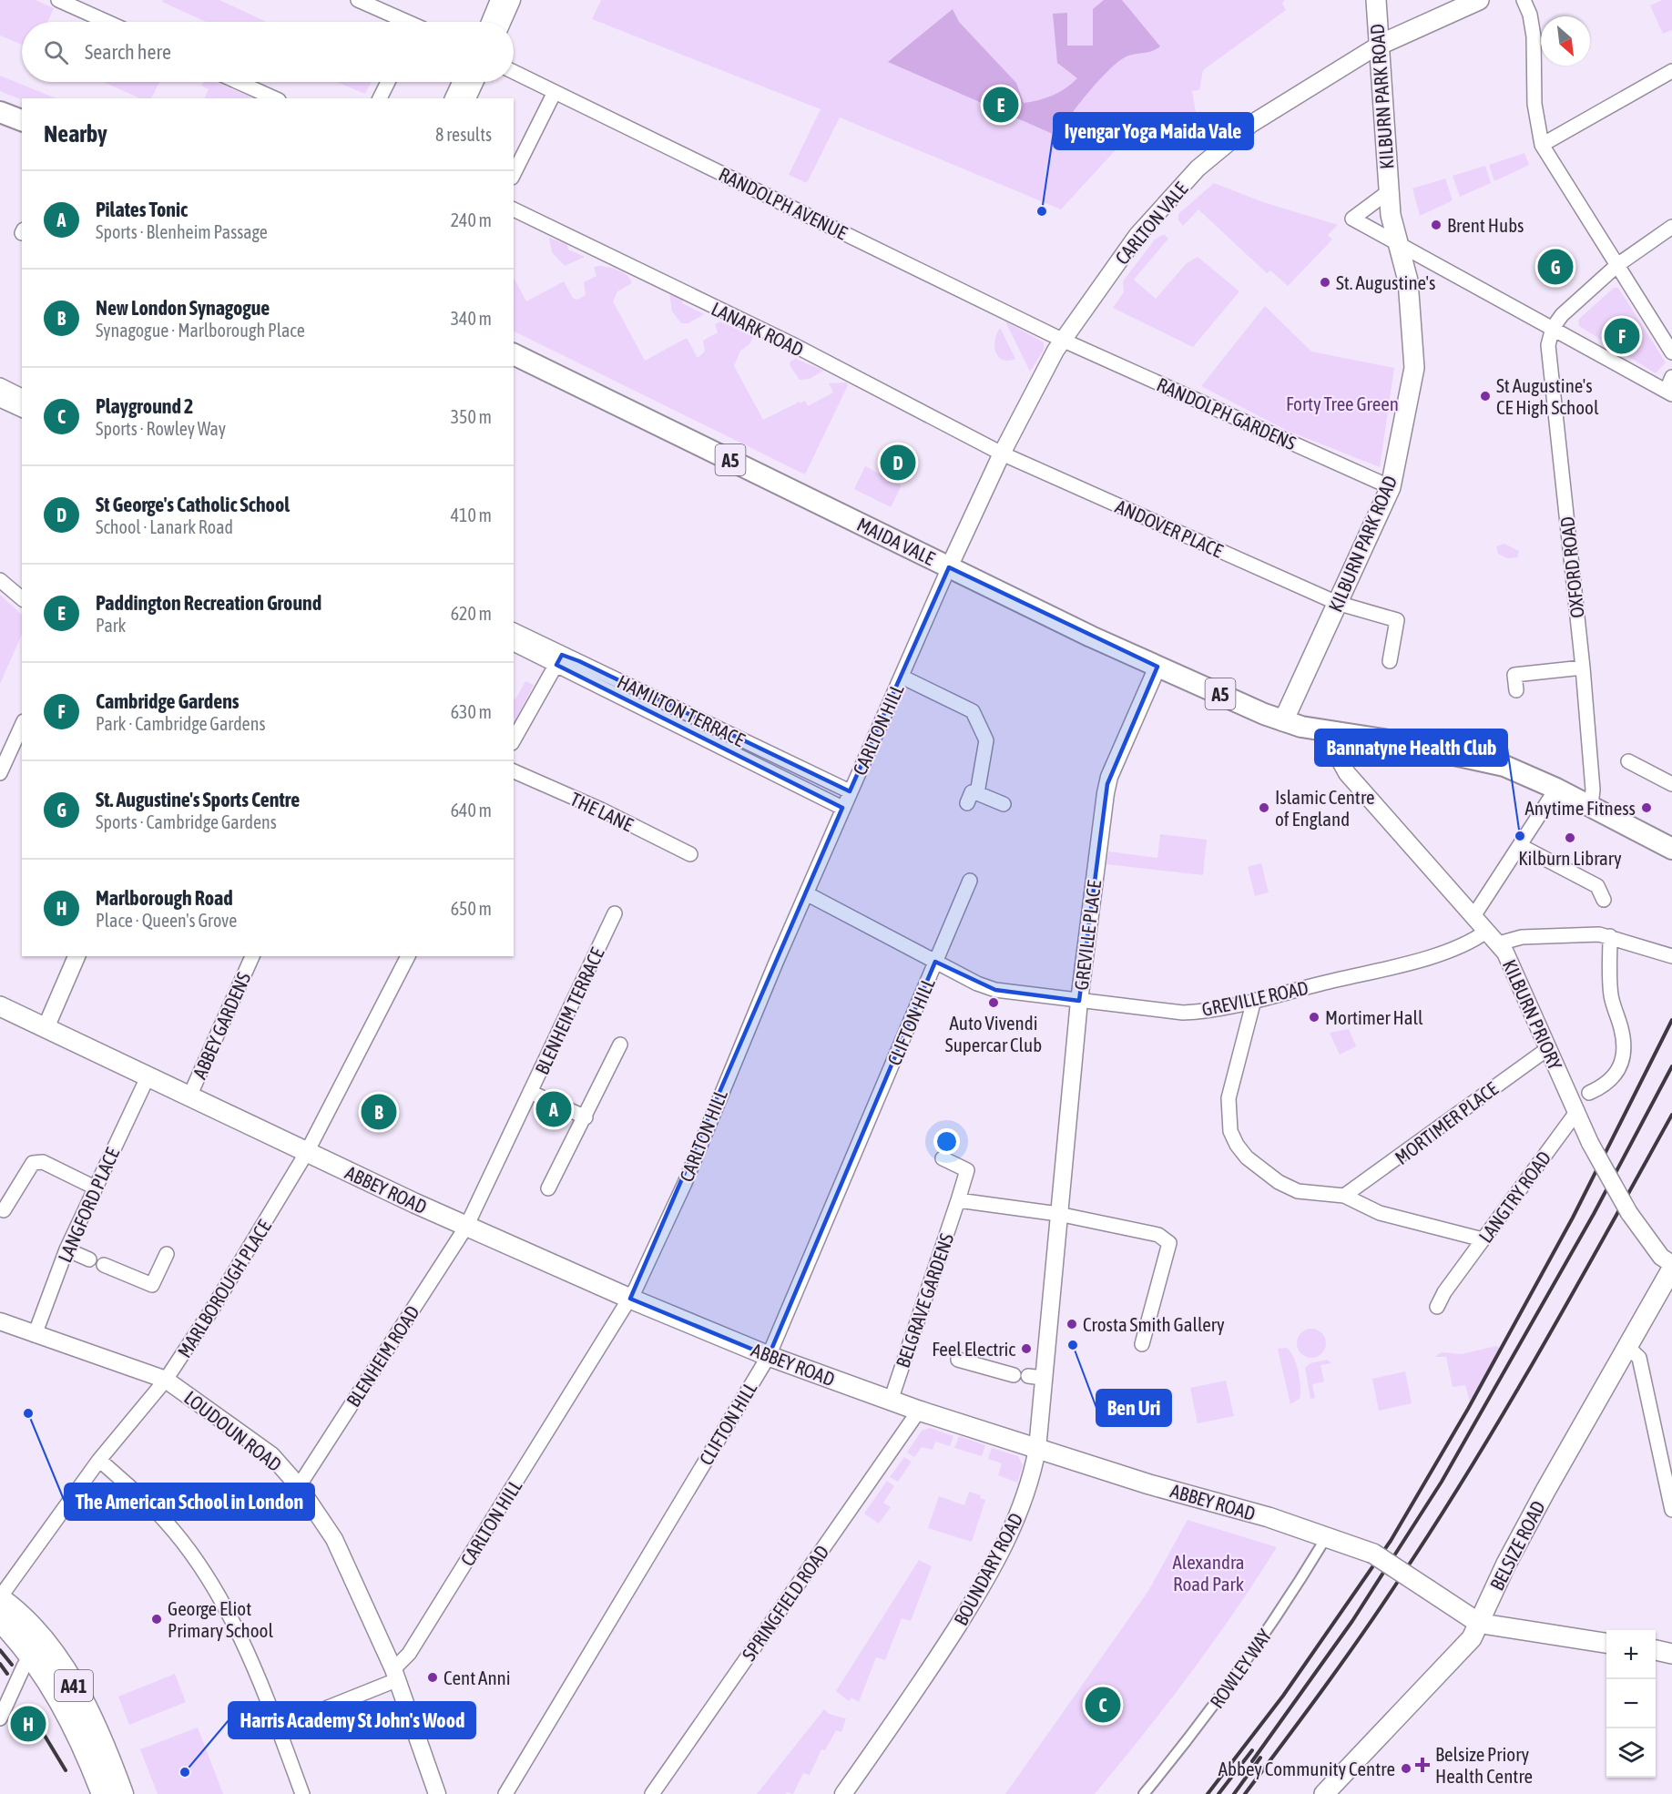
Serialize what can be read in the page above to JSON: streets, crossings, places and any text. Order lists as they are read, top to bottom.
{
  "streets": {
    "highway": ["A41"],
    "main road": [
      "KILBURN PARK ROAD",
      "CARLTON VALE",
      "A5",
      "MAIDA VALE",
      "ABBEY ROAD",
      "BELSIZE ROAD"
    ],
    "street": [
      "RANDOLPH AVENUE",
      "LANARK ROAD",
      "RANDOLPH GARDENS",
      "ANDOVER PLACE",
      "OXFORD ROAD",
      "HAMILTON TERRACE",
      "CARLTON HILL",
      "THE LANE",
      "GREVILLE PLACE",
      "GREVILLE ROAD",
      "BLENHEIM TERRACE",
      "KILBURN PRIORY",
      "CLIFTON HILL",
      "ABBEY GARDENS",
      "MORTIMER PLACE",
      "LANGTRY ROAD",
      "LANGFORD PLACE",
      "MARLBOROUGH PLACE",
      "BELGRAVE GARDENS",
      "BLENHEIM ROAD",
      "LOUDOUN ROAD",
      "BOUNDARY ROAD",
      "SPRINGFIELD ROAD",
      "ROWLEY WAY"
    ]
  },
  "crossings": [
    ["KILBURN PARK ROAD", "CARLTON VALE"],
    ["KILBURN PARK ROAD", "RANDOLPH GARDENS"],
    ["KILBURN PARK ROAD", "A5"],
    ["KILBURN PARK ROAD", "ANDOVER PLACE"],
    ["KILBURN PARK ROAD", "MAIDA VALE"],
    ["RANDOLPH AVENUE", "CARLTON VALE"],
    ["RANDOLPH AVENUE", "RANDOLPH GARDENS"],
    ["CARLTON VALE", "LANARK ROAD"],
    ["CARLTON VALE", "RANDOLPH GARDENS"],
    ["CARLTON VALE", "ANDOVER PLACE"],
    ["CARLTON VALE", "MAIDA VALE"],
    ["CARLTON VALE", "CARLTON HILL"],
    ["LANARK ROAD", "ANDOVER PLACE"],
    ["A5", "MAIDA VALE"],
    ["A5", "OXFORD ROAD"],
    ["A5", "KILBURN PRIORY"],
    ["MAIDA VALE", "CARLTON HILL"],
    ["MAIDA VALE", "GREVILLE PLACE"],
    ["HAMILTON TERRACE", "CARLTON HILL"],
    ["CARLTON HILL", "GREVILLE ROAD"],
    ["CARLTON HILL", "ABBEY ROAD"],
    ["CARLTON HILL", "LOUDOUN ROAD"],
    ["GREVILLE PLACE", "GREVILLE ROAD"],
    ["GREVILLE PLACE", "BOUNDARY ROAD"],
    ["GREVILLE ROAD", "KILBURN PRIORY"],
    ["GREVILLE ROAD", "CLIFTON HILL"],
    ["BLENHEIM TERRACE", "ABBEY ROAD"],
    ["BLENHEIM TERRACE", "BLENHEIM ROAD"],
    ["KILBURN PRIORY", "MORTIMER PLACE"],
    ["KILBURN PRIORY", "LANGTRY ROAD"],
    ["CLIFTON HILL", "ABBEY ROAD"],
    ["ABBEY GARDENS", "ABBEY ROAD"],
    ["ABBEY ROAD", "LANGFORD PLACE"],
    ["ABBEY ROAD", "MARLBOROUGH PLACE"],
    ["ABBEY ROAD", "BELGRAVE GARDENS"],
    ["ABBEY ROAD", "BLENHEIM ROAD"],
    ["ABBEY ROAD", "BELSIZE ROAD"],
    ["ABBEY ROAD", "BOUNDARY ROAD"],
    ["ABBEY ROAD", "SPRINGFIELD ROAD"],
    ["ABBEY ROAD", "ROWLEY WAY"],
    ["LANGFORD PLACE", "LOUDOUN ROAD"],
    ["MARLBOROUGH PLACE", "LOUDOUN ROAD"],
    ["MARLBOROUGH PLACE", "A41"],
    ["BLENHEIM ROAD", "LOUDOUN ROAD"]
  ],
  "parks": ["Forty Tree Green", "Alexandra Road Park"],
  "places": {
    "other": [
      "Iyengar Yoga Maida Vale",
      "Brent Hubs",
      "St. Augustine's",
      "St Augustine's CE High School",
      "Islamic Centre of England",
      "Anytime Fitness",
      "Bannatyne Health Club",
      "Kilburn Library",
      "Auto Vivendi Supercar Club",
      "Mortimer Hall",
      "Crosta Smith Gallery",
      "Ben Uri",
      "Feel Electric",
      "The American School in London",
      "George Eliot Primary School",
      "Cent Anni",
      "Abbey Community Centre",
      "Harris Academy St John's Wood"
    ],
    "health": ["Belsize Priory Health Centre"]
  },
  "north": "bottom right",
  "page": {
    "search": "Search here",
    "pins": [
      "E",
      "G",
      "F",
      "D",
      "A",
      "B",
      "C",
      "H"
    ],
    "heading": ["Nearby", "8 results"],
    "list": [
      {
        "mark": "A",
        "name": "Pilates Tonic",
        "note": "Sports · Blenheim Passage",
        "value": "240 m"
      },
      {
        "mark": "B",
        "name": "New London Synagogue",
        "note": "Synagogue · Marlborough Place",
        "value": "340 m"
      },
      {
        "mark": "C",
        "name": "Playground 2",
        "note": "Sports · Rowley Way",
        "value": "350 m"
      },
      {
        "mark": "D",
        "name": "St George's Catholic School",
        "note": "School · Lanark Road",
        "value": "410 m"
      },
      {
        "mark": "E",
        "name": "Paddington Recreation Ground",
        "note": "Park",
        "value": "620 m"
      },
      {
        "mark": "F",
        "name": "Cambridge Gardens",
        "note": "Park · Cambridge Gardens",
        "value": "630 m"
      },
      {
        "mark": "G",
        "name": "St. Augustine's Sports Centre",
        "note": "Sports · Cambridge Gardens",
        "value": "640 m"
      },
      {
        "mark": "H",
        "name": "Marlborough Road",
        "note": "Place · Queen's Grove",
        "value": "650 m"
      }
    ],
    "map_buttons": ["+", "−"]
  }
}
